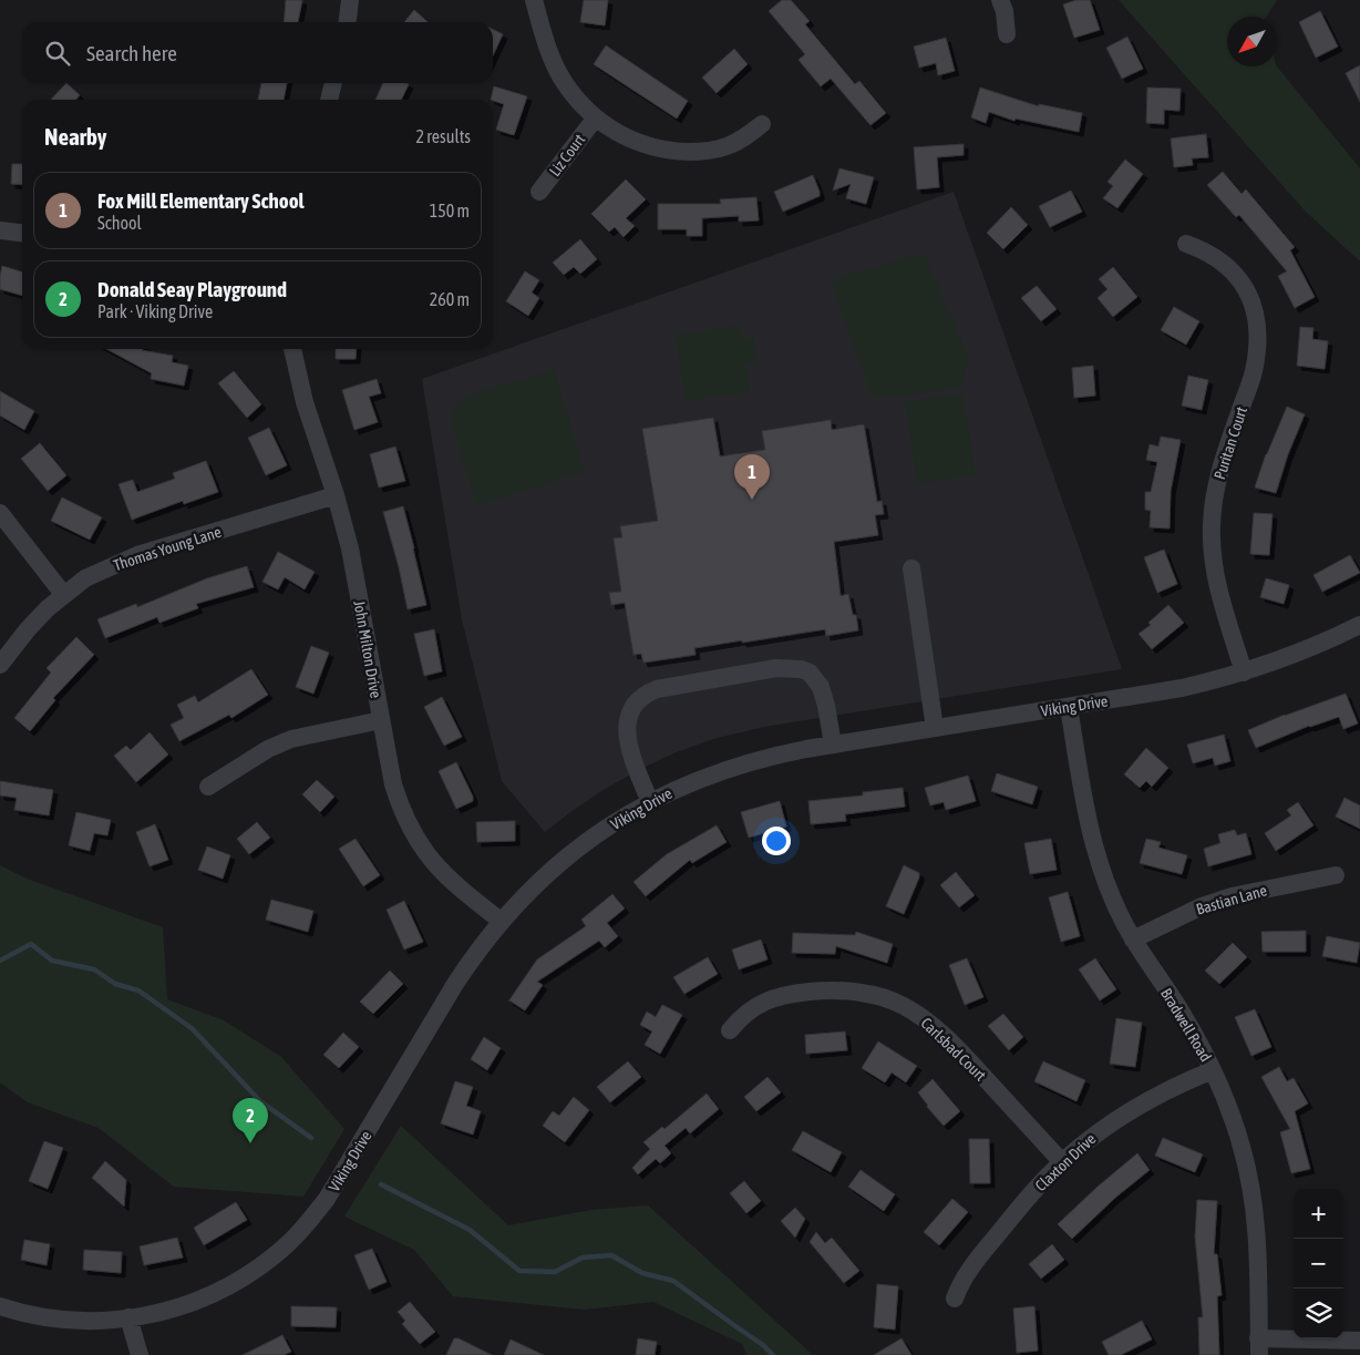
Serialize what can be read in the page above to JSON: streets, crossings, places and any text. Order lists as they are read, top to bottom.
{
  "streets": {
    "street": [
      "Liz Court",
      "Puritan Court",
      "Thomas Young Lane",
      "John Milton Drive",
      "Viking Drive",
      "Bastian Lane",
      "Bradwell Road",
      "Carlsbad Court",
      "Claxton Drive"
    ]
  },
  "crossings": [
    ["Puritan Court", "Viking Drive"],
    ["Thomas Young Lane", "John Milton Drive"],
    ["John Milton Drive", "Viking Drive"],
    ["Viking Drive", "Bradwell Road"],
    ["Bastian Lane", "Bradwell Road"],
    ["Bradwell Road", "Claxton Drive"],
    ["Carlsbad Court", "Claxton Drive"]
  ],
  "north": "bottom left",
  "page": {
    "search": "Search here",
    "heading": ["Nearby", "2 results"],
    "list": [
      {
        "mark": "1",
        "name": "Fox Mill Elementary School",
        "note": "School",
        "value": "150 m"
      },
      {
        "mark": "2",
        "name": "Donald Seay Playground",
        "note": "Park · Viking Drive",
        "value": "260 m"
      }
    ],
    "pins": ["1", "2"],
    "map_buttons": ["+", "−"]
  }
}
